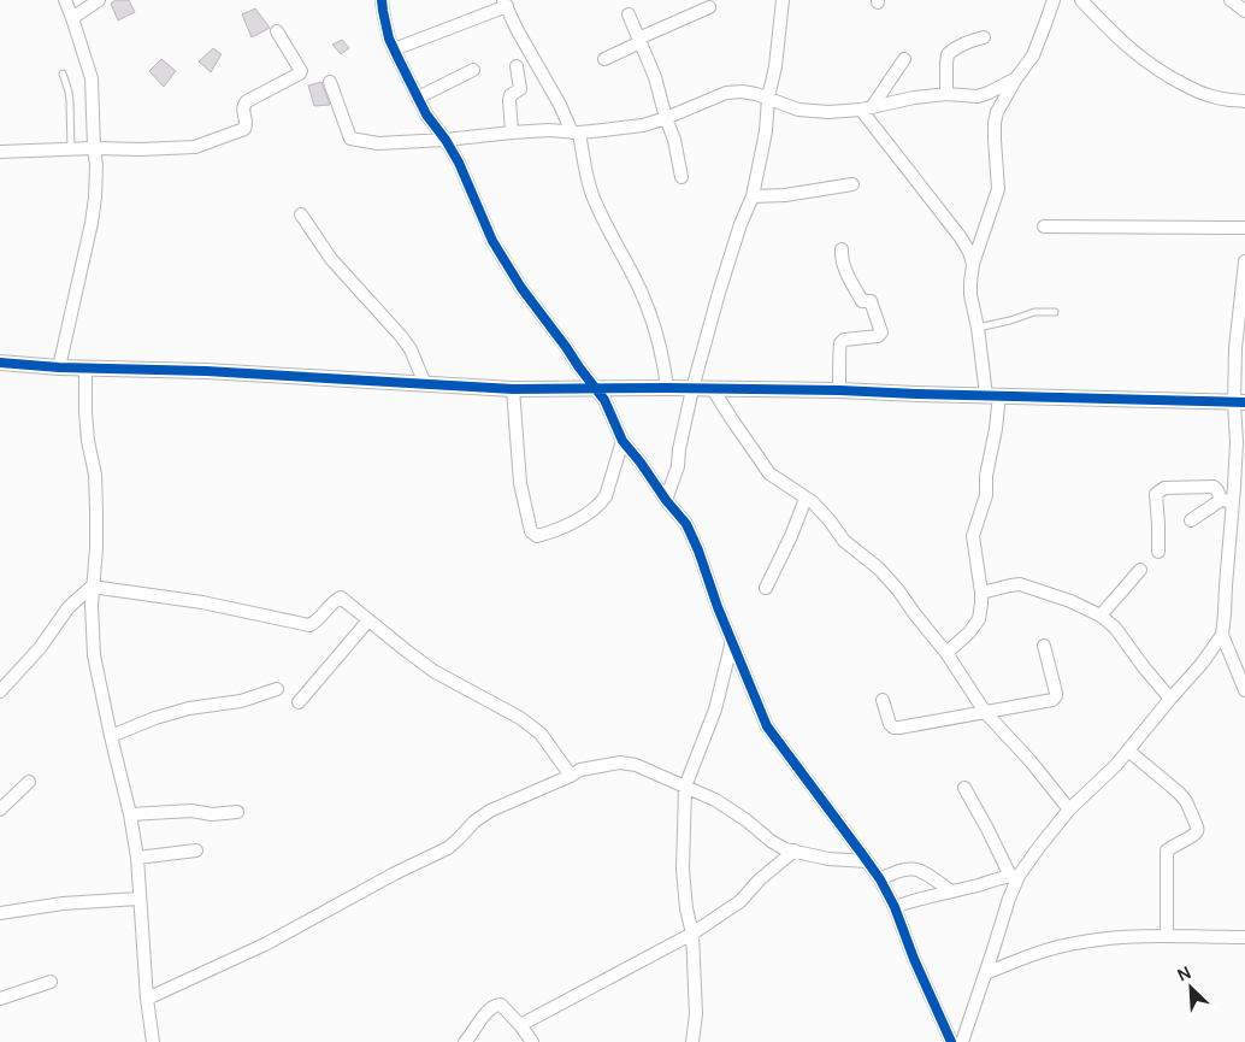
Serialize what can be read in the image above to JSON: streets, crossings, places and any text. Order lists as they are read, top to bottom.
{
  "north": "top left"
}
